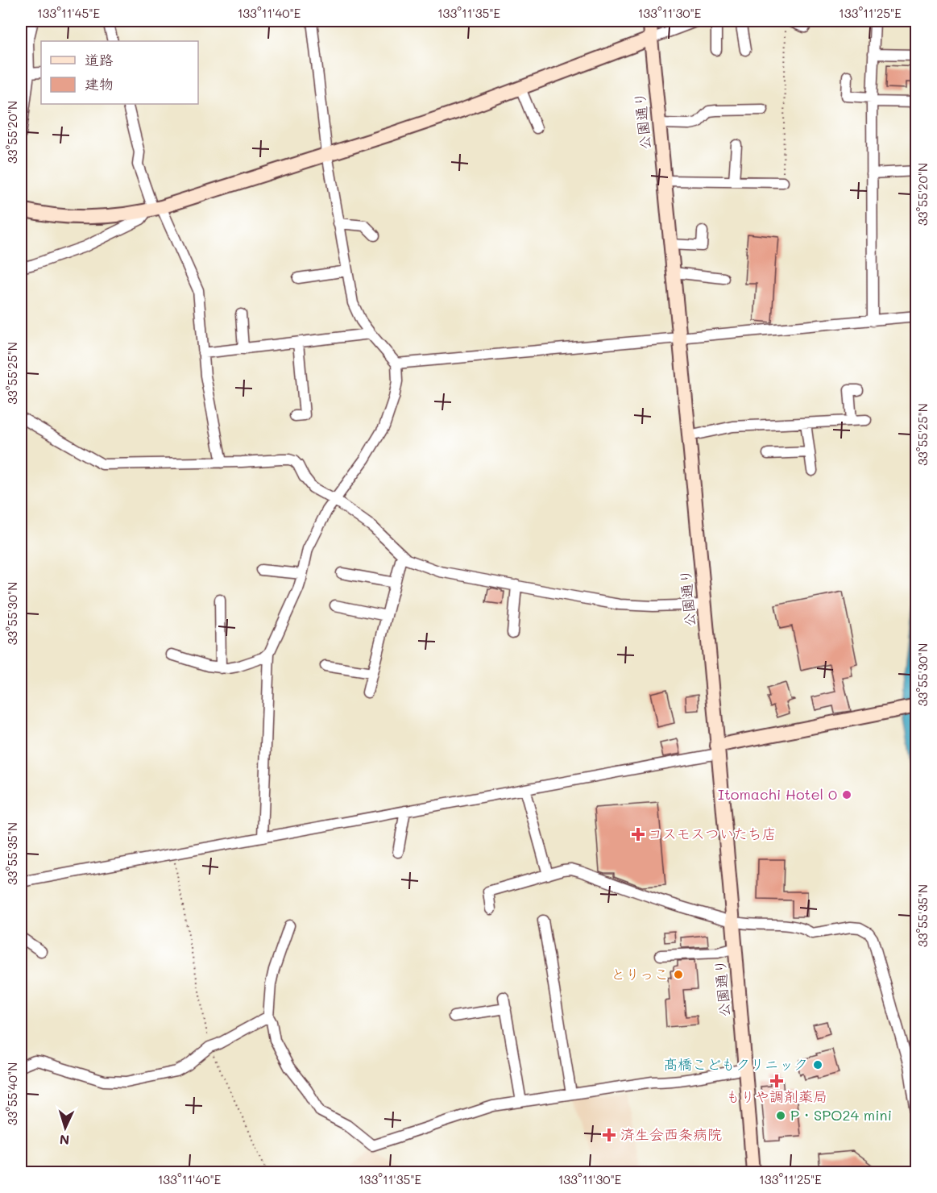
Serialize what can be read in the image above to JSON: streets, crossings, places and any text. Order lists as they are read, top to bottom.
{
  "streets": {
    "street": ["公園通り"]
  },
  "places": {
    "other": [
      "Itomachi Hotel 0",
      "とりっこ",
      "髙橋こどもクリニック",
      "P・SPO24 mini"
    ],
    "health": ["コスモスついたち店", "もりや調剤薬局", "済生会西条病院"]
  },
  "legend": ["道路", "建物"],
  "north": "bottom",
  "coordinates": [
    "133°11'45\"E",
    "133°11'40\"E",
    "133°11'35\"E",
    "133°11'30\"E",
    "133°11'25\"E",
    "33°55'20\"N",
    "33°55'25\"N",
    "33°55'30\"N",
    "33°55'35\"N",
    "33°55'40\"N"
  ]
}
